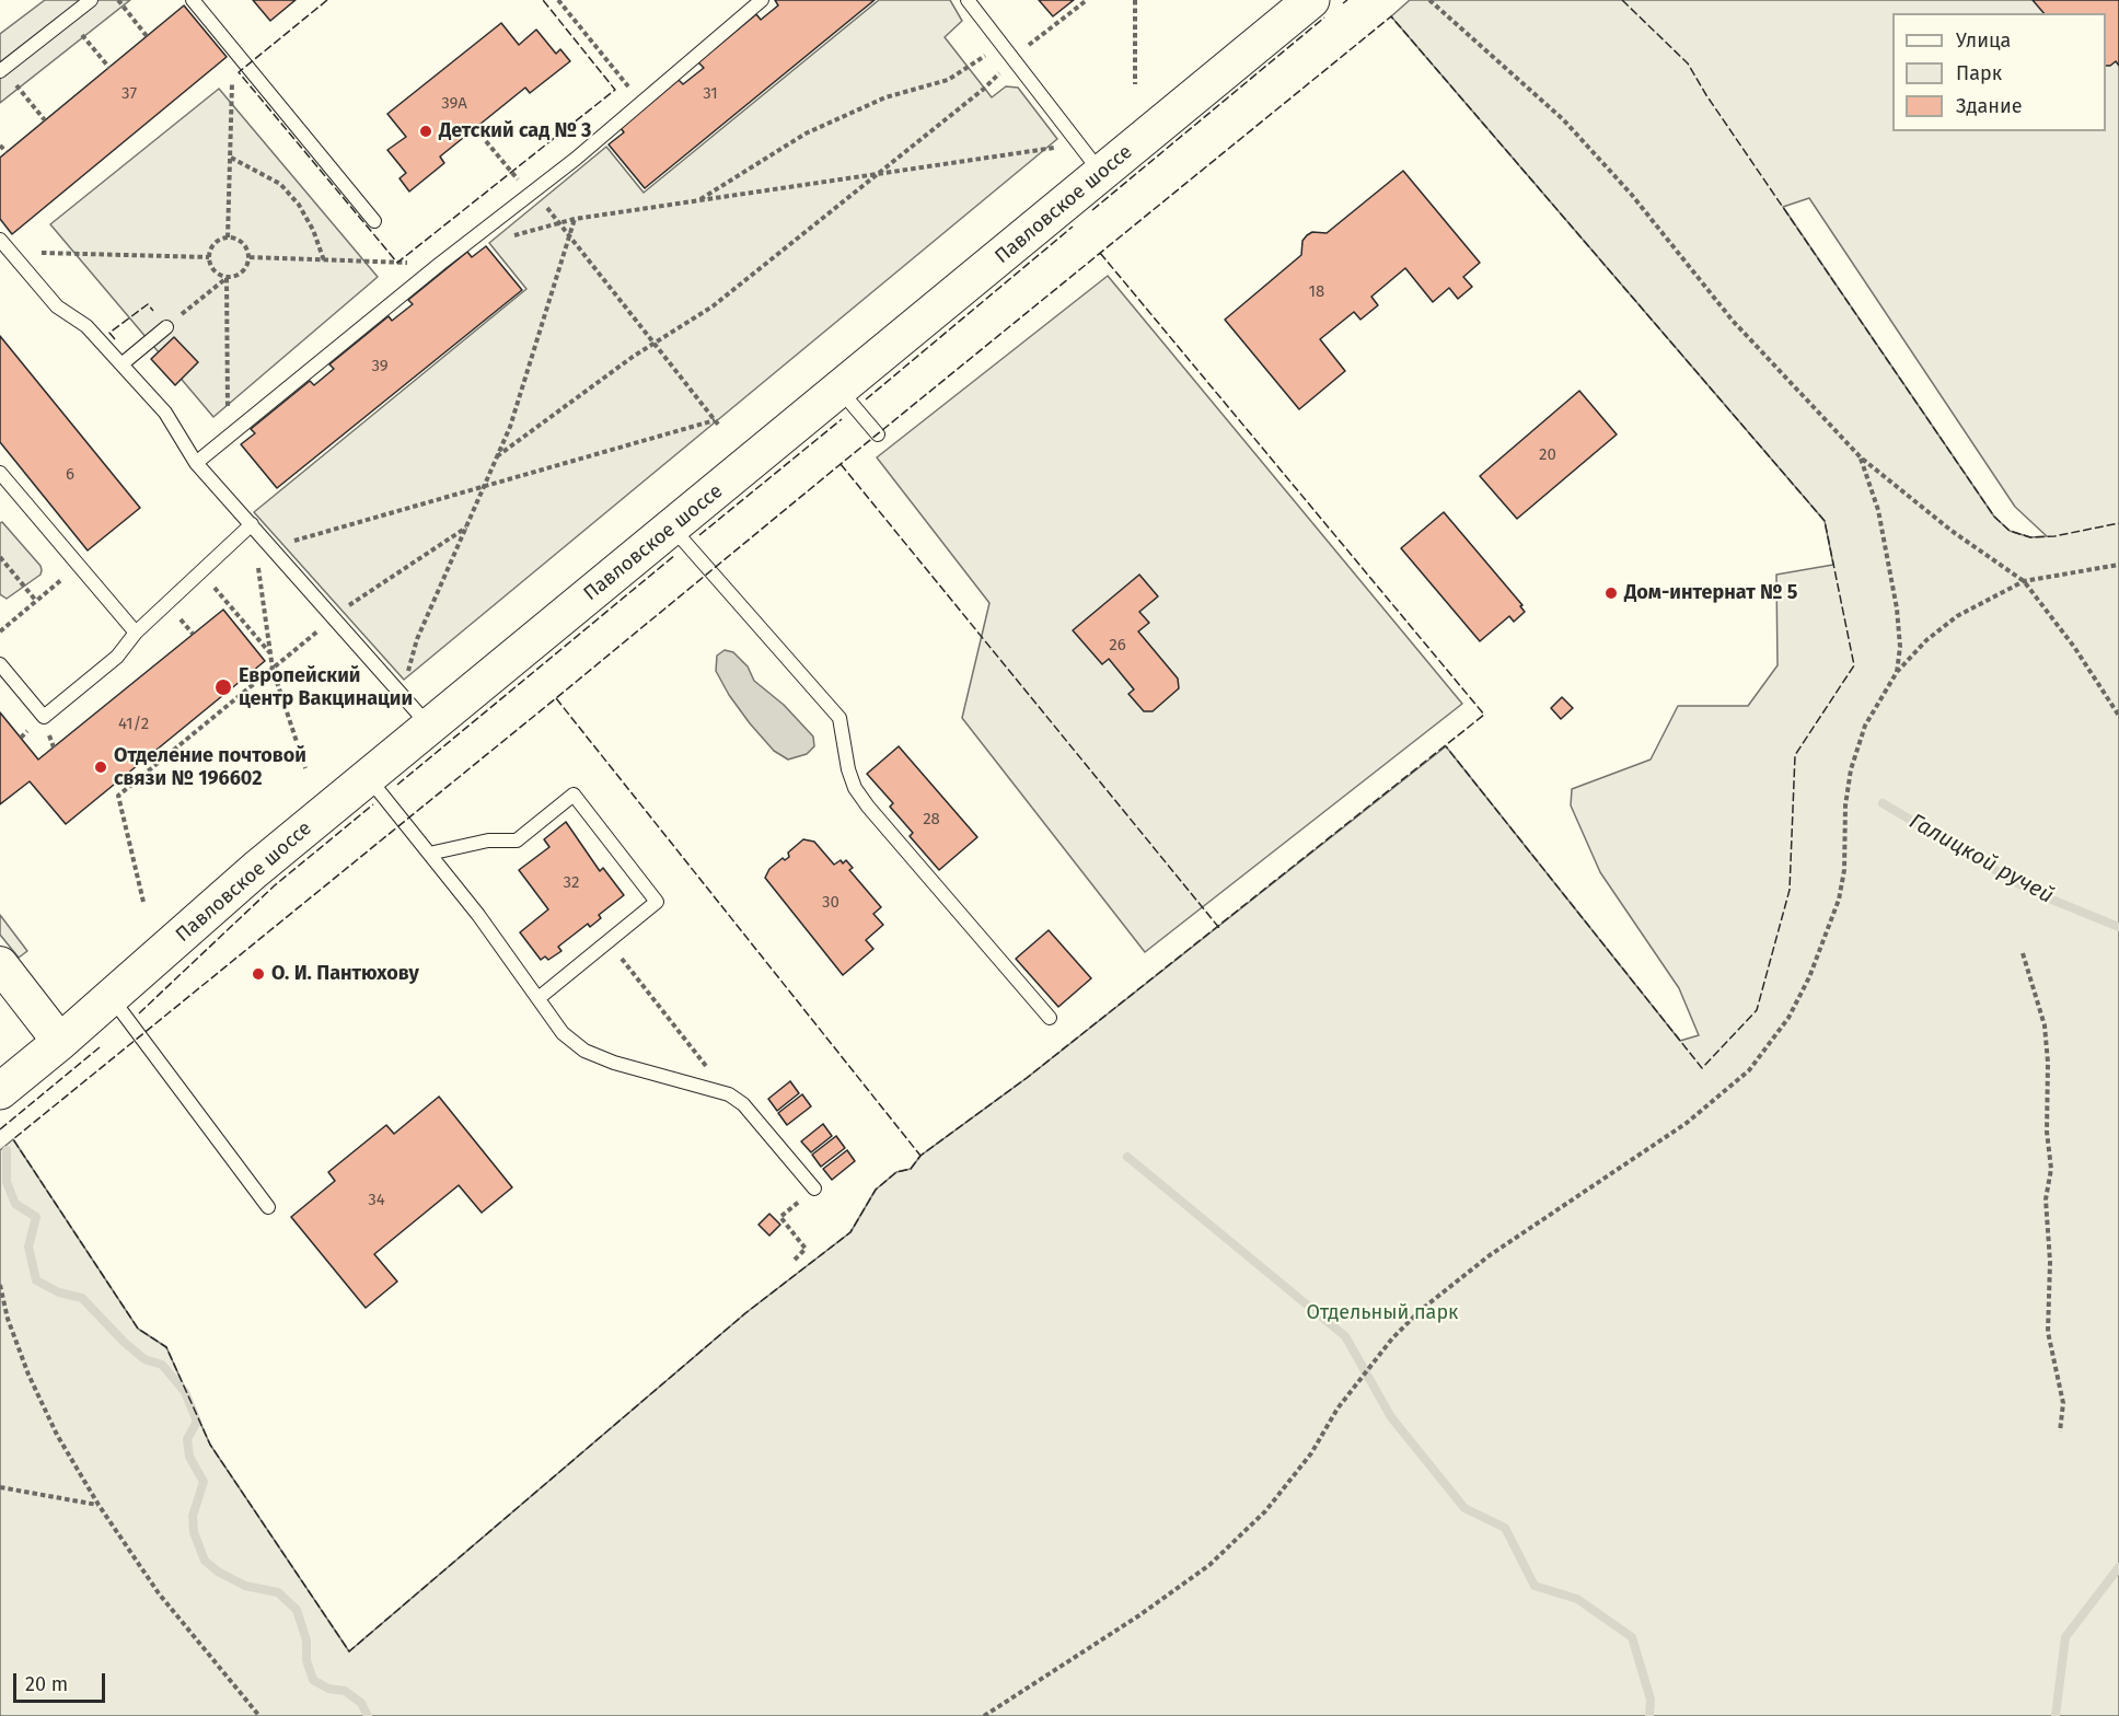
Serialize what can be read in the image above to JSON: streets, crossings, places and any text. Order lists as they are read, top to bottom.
{
  "streets": {
    "main road": ["Павловское шоссе"]
  },
  "water": ["Галицкой ручей"],
  "parks": ["Отдельный парк"],
  "places": [
    "Детский сад № 3",
    "Дом-интернат № 5",
    "Европейский центр Вакцинации",
    "Отделение почтовой связи № 196602",
    "О. И. Пантюхову"
  ],
  "house_numbers": [
    "37",
    "31",
    "39А",
    "18",
    "39",
    "20",
    "6",
    "26",
    "41/2",
    "28",
    "32",
    "30",
    "34"
  ],
  "legend": ["Улица", "Парк", "Здание"],
  "scale_bar": "20 m"
}
